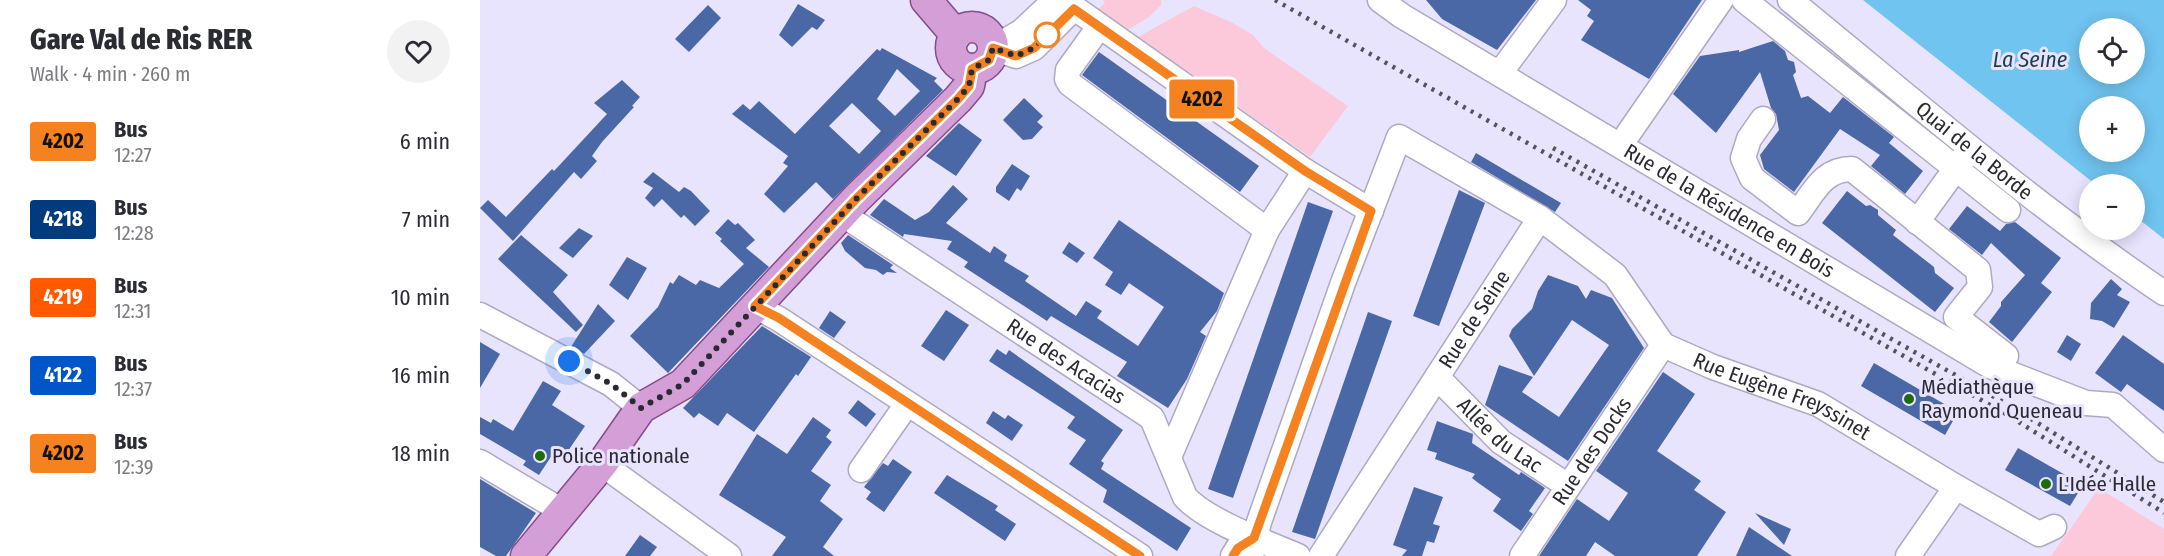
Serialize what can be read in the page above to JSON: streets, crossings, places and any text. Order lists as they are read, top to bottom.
{
  "streets": {
    "street": [
      "Quai de la Borde",
      "Rue de la Résidence en Bois",
      "Rue de Seine",
      "Rue des Acacias",
      "Rue Eugène Freyssinet",
      "Allée du Lac",
      "Rue des Docks"
    ]
  },
  "crossings": [
    ["Rue de Seine", "Allée du Lac"],
    ["Rue Eugène Freyssinet", "Rue des Docks"],
    ["Allée du Lac", "Rue des Docks"]
  ],
  "water": ["La Seine"],
  "places": ["Médiathèque Raymond Queneau", "Police nationale", "L'Idée Halle"],
  "lines": ["bus line 4202"],
  "page": {
    "heading": ["Gare Val de Ris RER", "Walk · 4 min · 260 m"],
    "on_map": "4202",
    "map_buttons": ["+", "−"],
    "list": [
      {
        "mark": "4202",
        "name": "Bus",
        "note": "12:27",
        "value": "6 min"
      },
      {
        "mark": "4218",
        "name": "Bus",
        "note": "12:28",
        "value": "7 min"
      },
      {
        "mark": "4219",
        "name": "Bus",
        "note": "12:31",
        "value": "10 min"
      },
      {
        "mark": "4122",
        "name": "Bus",
        "note": "12:37",
        "value": "16 min"
      },
      {
        "mark": "4202",
        "name": "Bus",
        "note": "12:39",
        "value": "18 min"
      }
    ]
  }
}
